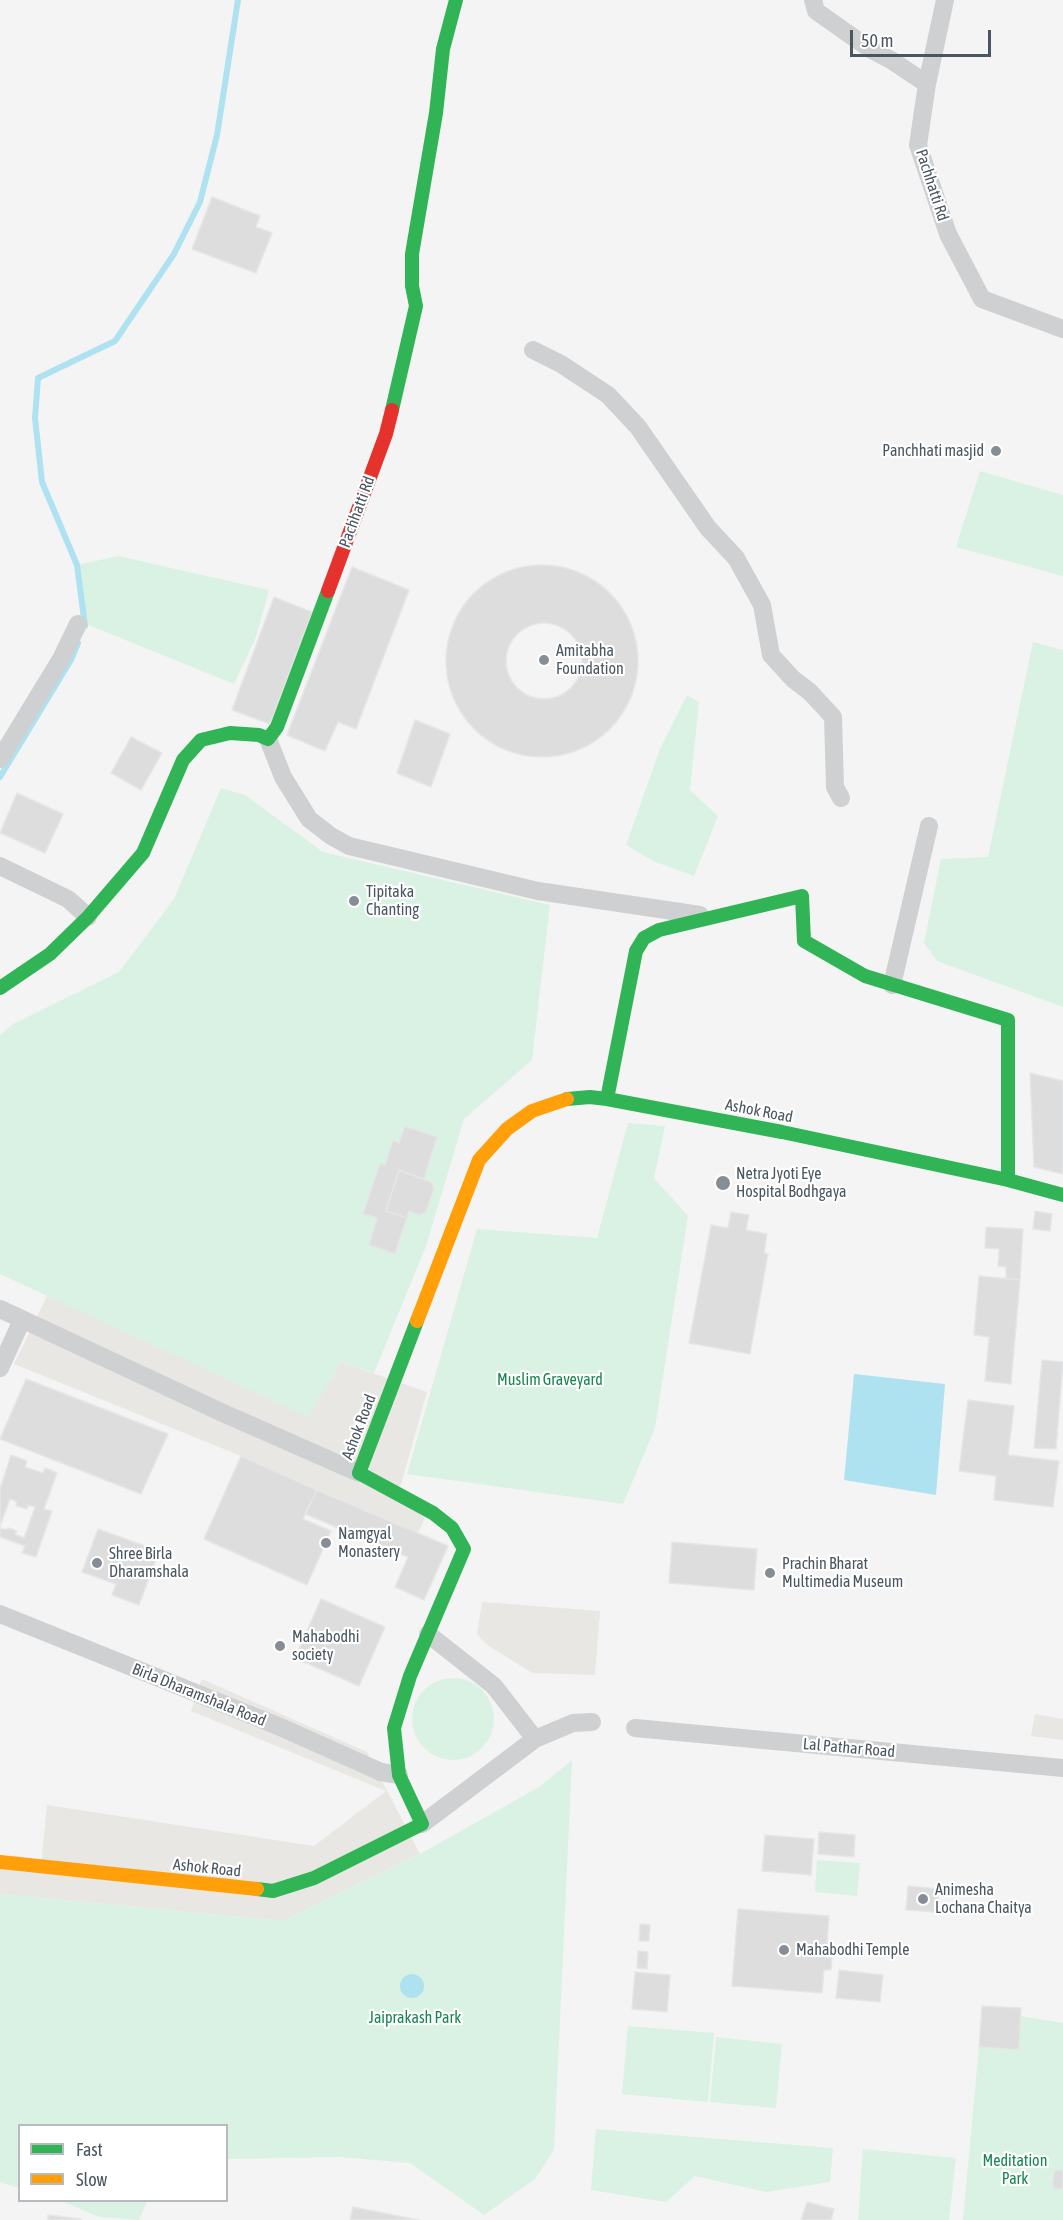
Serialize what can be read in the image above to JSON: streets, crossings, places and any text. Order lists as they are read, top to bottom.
{
  "streets": {
    "street": [
      "Pachhatti Rd",
      "Ashok Road",
      "Birla Dharamshala Road",
      "Lal Pathar Road"
    ]
  },
  "crossings": [
    ["Ashok Road", "Birla Dharamshala Road"]
  ],
  "parks": ["Muslim Graveyard", "Jaiprakash Park", "Meditation Park"],
  "places": [
    "Panchhati masjid",
    "Amitabha Foundation",
    "Tipitaka Chanting",
    "Netra Jyoti Eye Hospital Bodhgaya",
    "Namgyal Monastery",
    "Shree Birla Dharamshala",
    "Prachin Bharat Multimedia Museum",
    "Mahabodhi society",
    "Animesha Lochana Chaitya",
    "Mahabodhi Temple"
  ],
  "legend": ["Fast", "Slow"],
  "scale_bar": "50 m"
}
